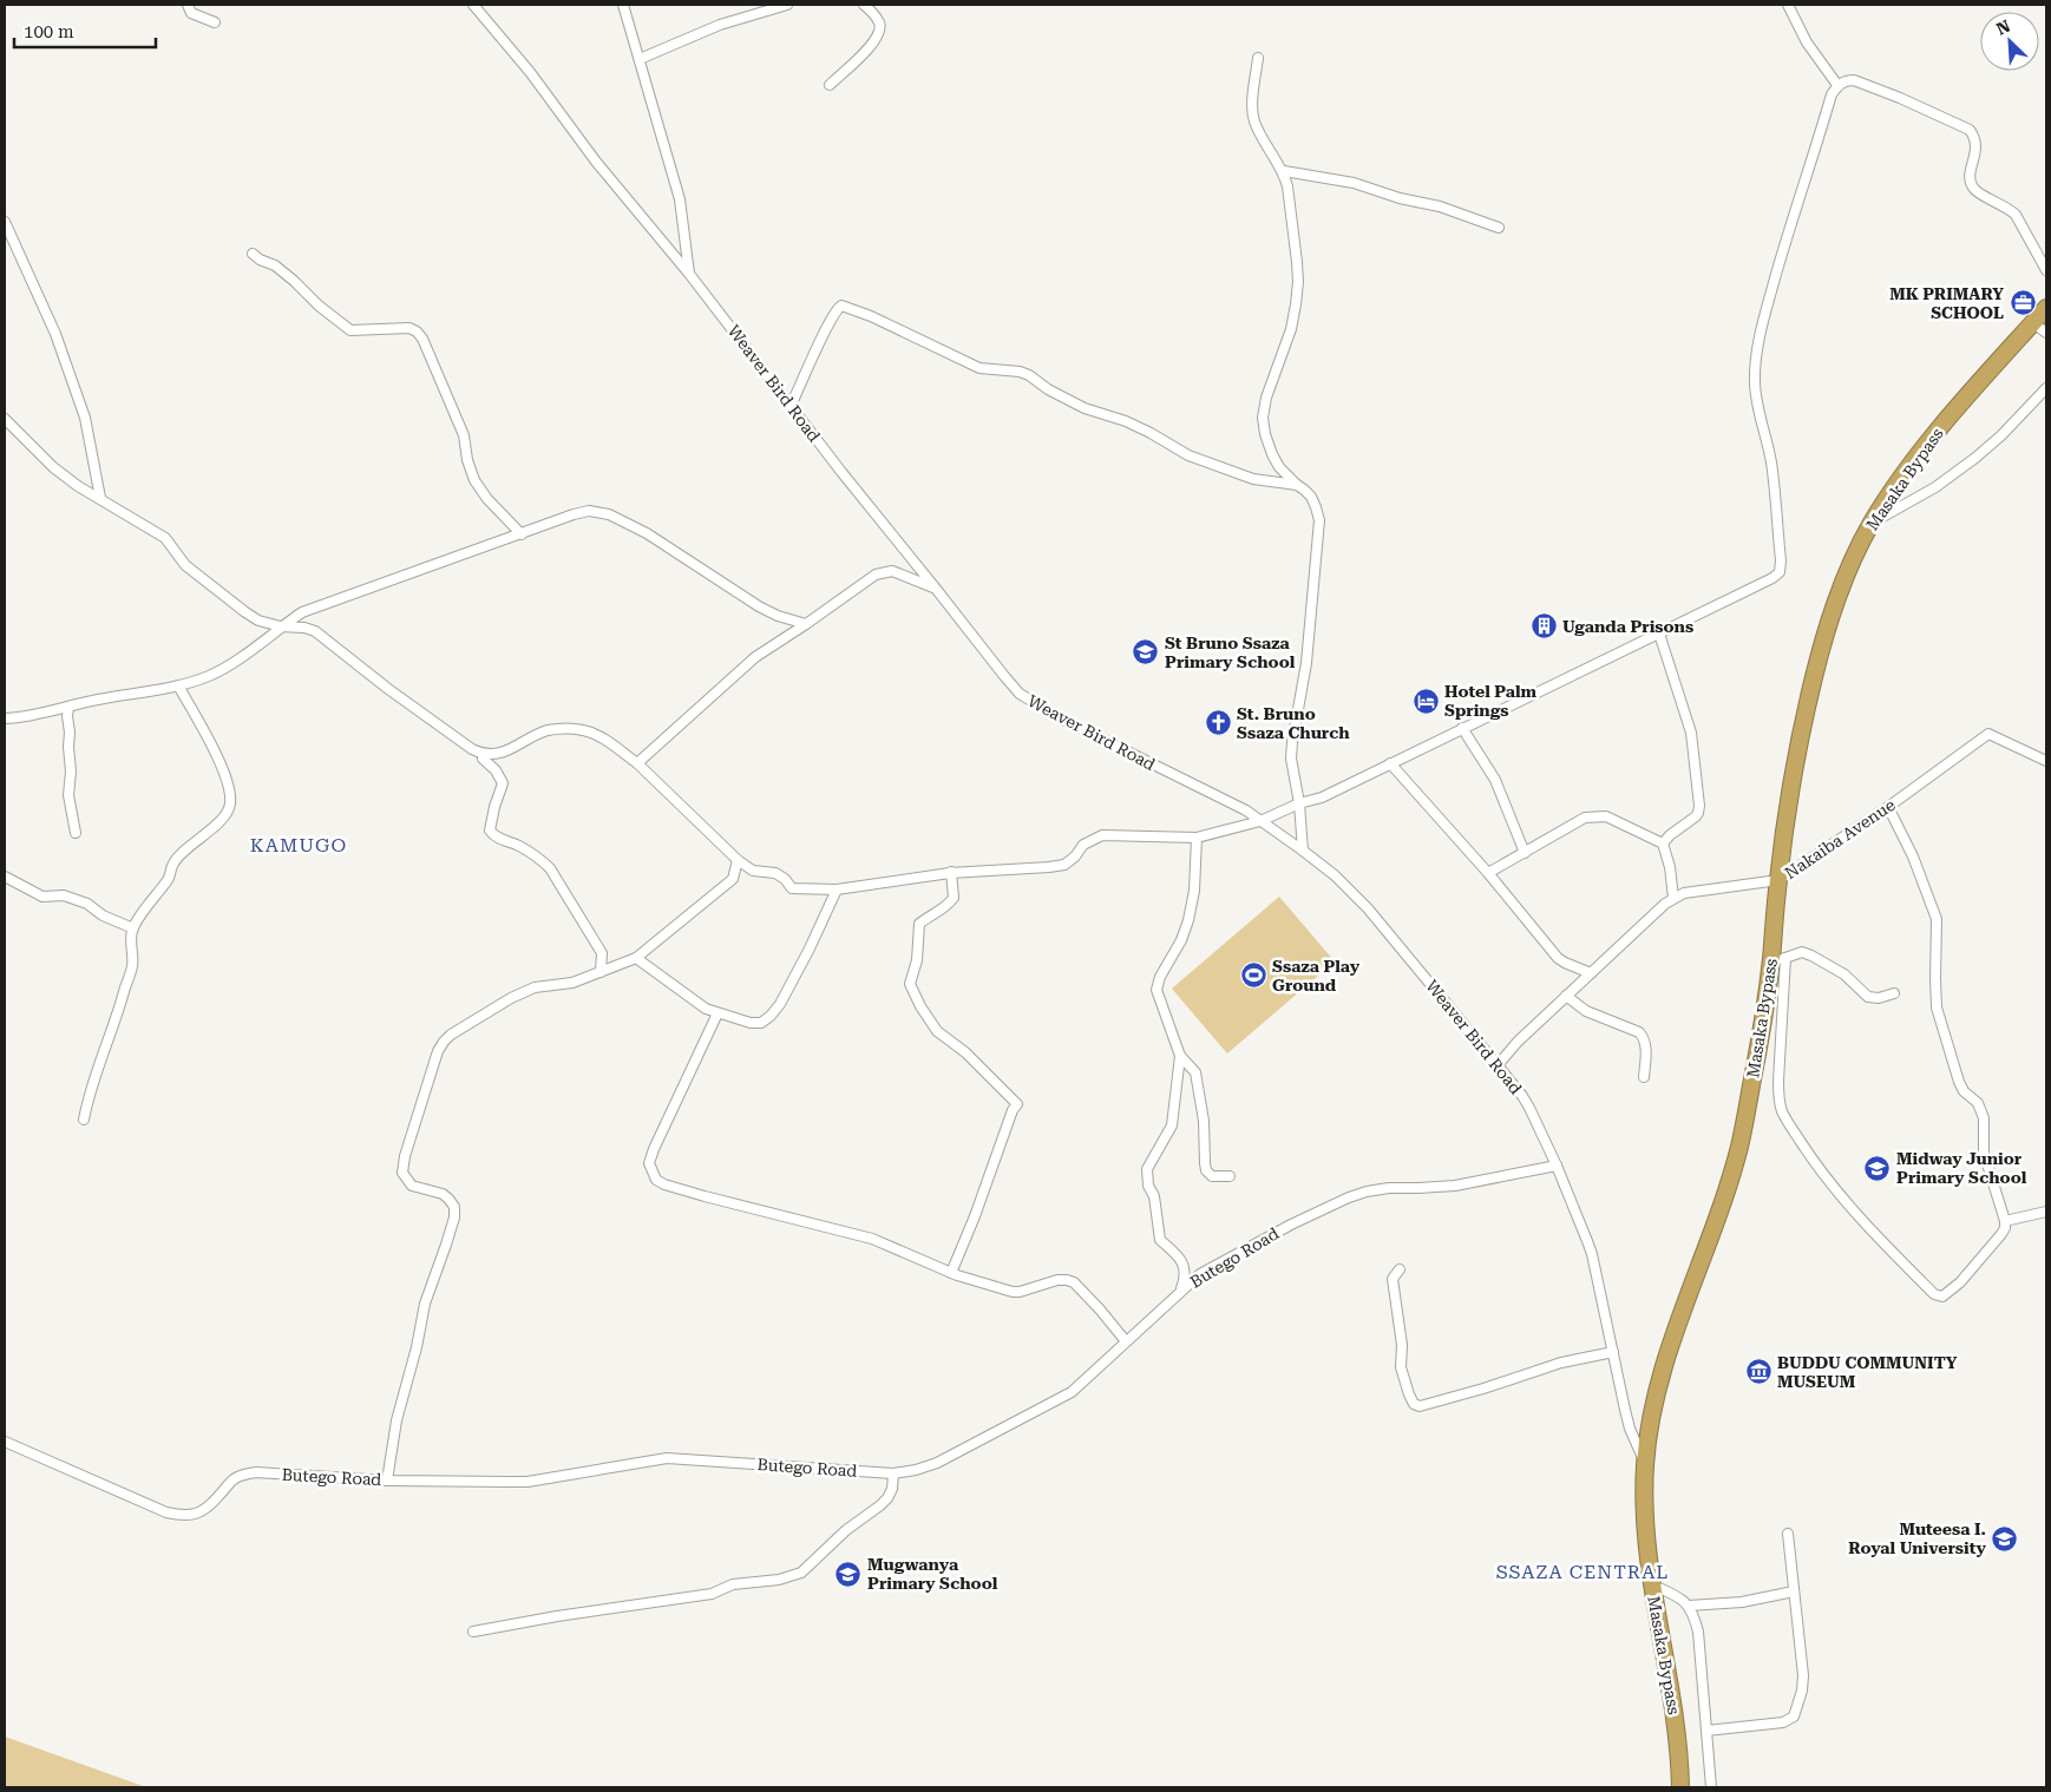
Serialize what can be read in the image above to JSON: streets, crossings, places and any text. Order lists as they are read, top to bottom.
{
  "streets": {
    "highway": ["Masaka Bypass"],
    "street": ["Weaver Bird Road", "Nakaiba Avenue", "Butego Road"]
  },
  "crossings": [
    ["Weaver Bird Road", "Masaka Bypass"],
    ["Weaver Bird Road", "Nakaiba Avenue"],
    ["Weaver Bird Road", "Butego Road"],
    ["Masaka Bypass", "Nakaiba Avenue"]
  ],
  "districts": ["KAMUGO", "SSAZA CENTRAL"],
  "places": {
    "office": ["MK PRIMARY SCHOOL"],
    "building": ["Uganda Prisons"],
    "school or university": [
      "St Bruno Ssaza Primary School",
      "Midway Junior Primary School",
      "Muteesa I. Royal University",
      "Mugwanya Primary School"
    ],
    "hotel": ["Hotel Palm Springs"],
    "church": ["St. Bruno Ssaza Church"],
    "sports": ["Ssaza Play Ground"],
    "museum": ["BUDDU COMMUNITY MUSEUM"]
  },
  "scale_bar": "100 m",
  "north": "top left"
}
